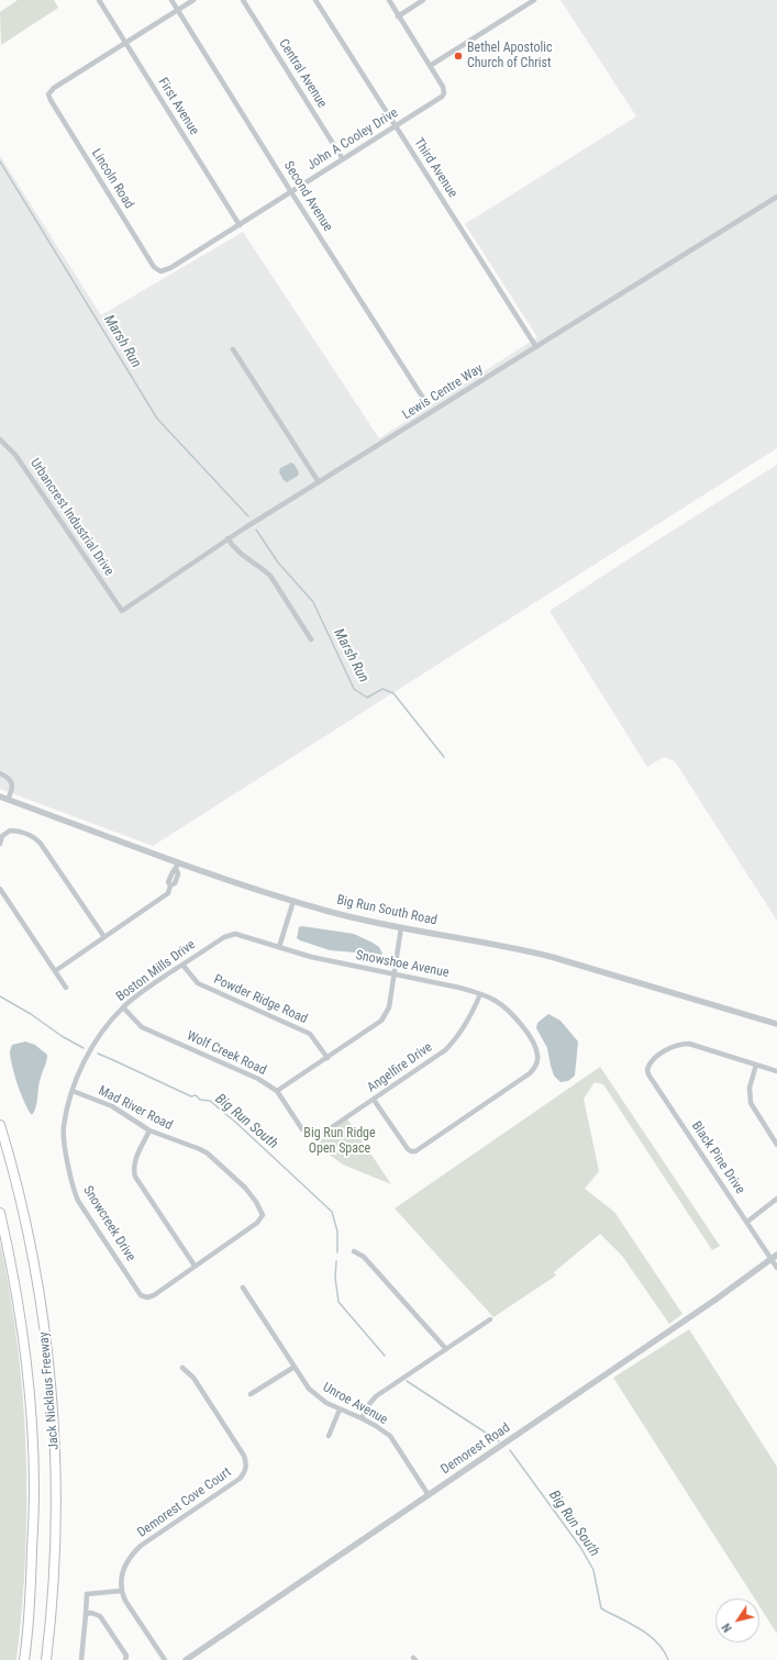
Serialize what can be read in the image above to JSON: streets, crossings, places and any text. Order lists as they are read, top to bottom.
{
  "streets": {
    "highway": ["Jack Nicklaus Freeway"],
    "street": [
      "Central Avenue",
      "First Avenue",
      "John A Cooley Drive",
      "Third Avenue",
      "Lincoln Road",
      "Second Avenue",
      "Lewis Centre Way",
      "Urbancrest Industrial Drive",
      "Big Run South Road",
      "Snowshoe Avenue",
      "Boston Mills Drive",
      "Powder Ridge Road",
      "Wolf Creek Road",
      "Angelfire Drive",
      "Mad River Road",
      "Black Pine Drive",
      "Snowcreek Drive",
      "Unroe Avenue",
      "Demorest Road",
      "Demorest Cove Court"
    ]
  },
  "crossings": [
    ["Central Avenue", "John A Cooley Drive"],
    ["First Avenue", "John A Cooley Drive"],
    ["First Avenue", "Lincoln Road"],
    ["John A Cooley Drive", "Third Avenue"],
    ["John A Cooley Drive", "Lincoln Road"],
    ["John A Cooley Drive", "Second Avenue"],
    ["Third Avenue", "Lewis Centre Way"],
    ["Lewis Centre Way", "Urbancrest Industrial Drive"],
    ["Snowshoe Avenue", "Boston Mills Drive"],
    ["Snowshoe Avenue", "Angelfire Drive"],
    ["Boston Mills Drive", "Powder Ridge Road"],
    ["Boston Mills Drive", "Wolf Creek Road"],
    ["Boston Mills Drive", "Snowcreek Drive"],
    ["Wolf Creek Road", "Angelfire Drive"],
    ["Mad River Road", "Snowcreek Drive"],
    ["Black Pine Drive", "Demorest Road"],
    ["Unroe Avenue", "Demorest Road"]
  ],
  "water": ["Marsh Run", "Big Run South"],
  "parks": ["Big Run Ridge Open Space"],
  "places": ["Bethel Apostolic Church of Christ"],
  "north": "bottom left"
}
